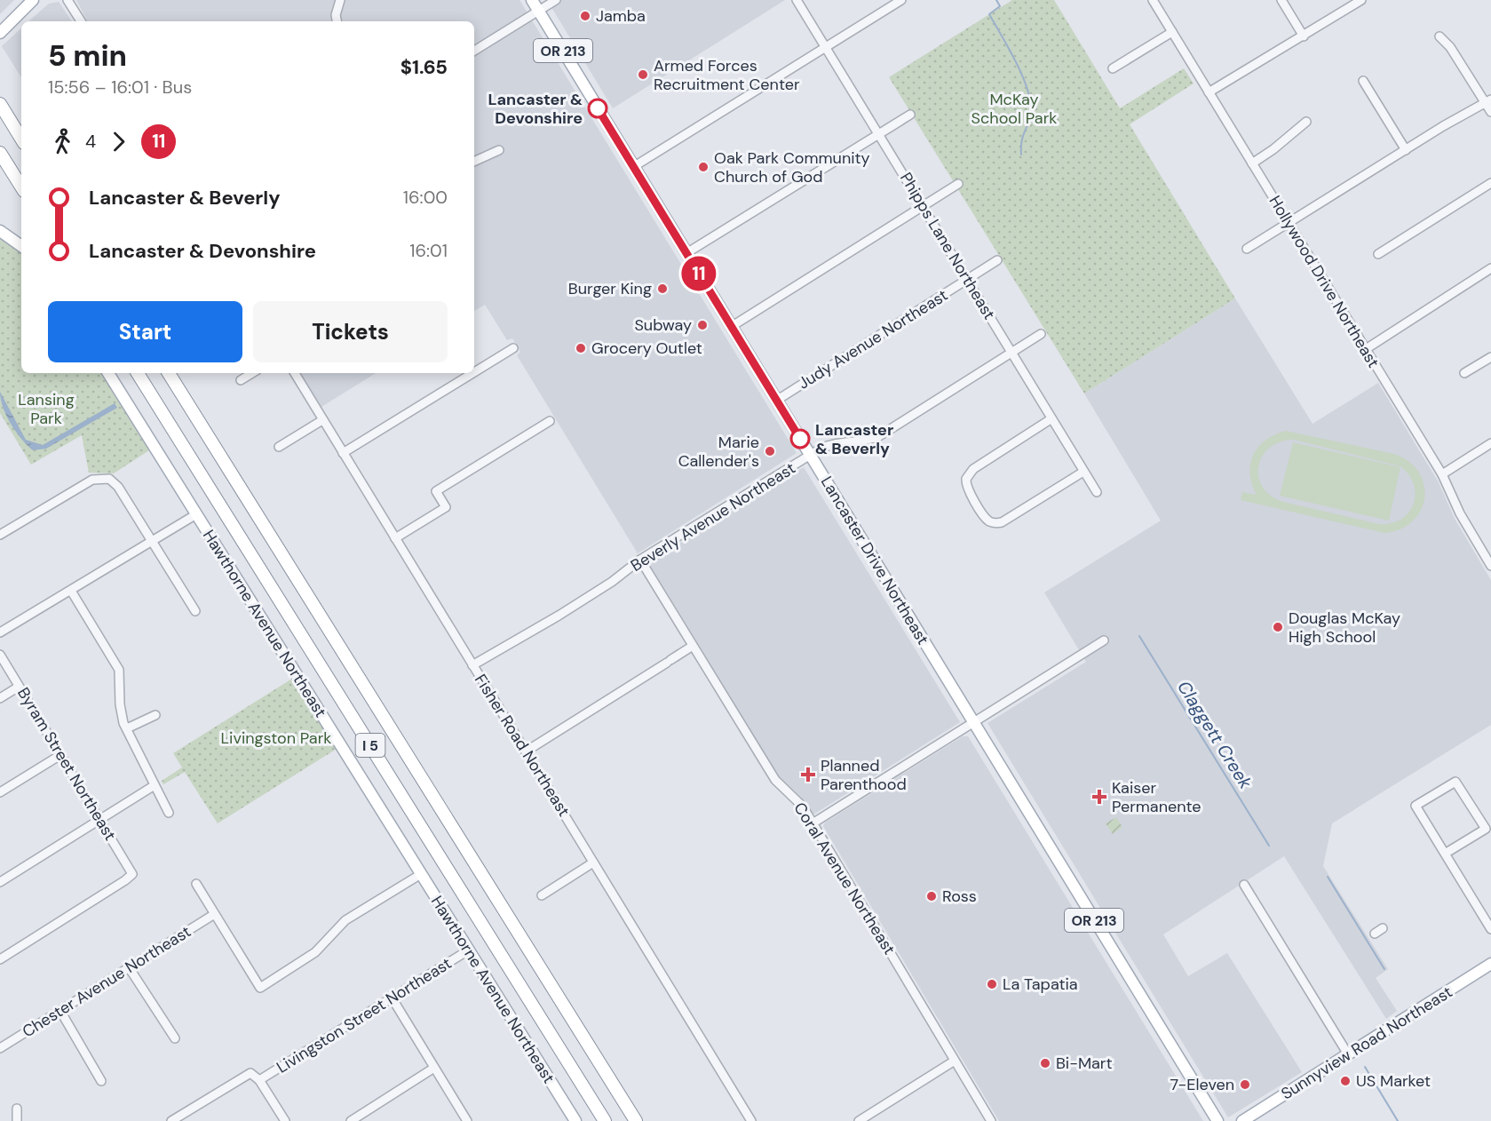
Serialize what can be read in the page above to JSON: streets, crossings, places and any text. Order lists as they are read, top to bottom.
{
  "streets": {
    "highway": ["I 5"],
    "main road": [
      "OR 213",
      "Lancaster Drive Northeast",
      "Hawthorne Avenue Northeast",
      "Sunnyview Road Northeast"
    ],
    "street": [
      "Phipps Lane Northeast",
      "Hollywood Drive Northeast",
      "Judy Avenue Northeast",
      "Beverly Avenue Northeast",
      "Fisher Road Northeast",
      "Byram Street Northeast",
      "Coral Avenue Northeast",
      "Chester Avenue Northeast",
      "Livingston Street Northeast"
    ]
  },
  "crossings": [
    ["Phipps Lane Northeast", "Judy Avenue Northeast"],
    ["Phipps Lane Northeast", "Beverly Avenue Northeast"],
    ["Judy Avenue Northeast", "Lancaster Drive Northeast"],
    ["Beverly Avenue Northeast", "Lancaster Drive Northeast"],
    ["Beverly Avenue Northeast", "Fisher Road Northeast"],
    ["Beverly Avenue Northeast", "Coral Avenue Northeast"],
    ["Hawthorne Avenue Northeast", "Livingston Street Northeast"]
  ],
  "water": ["Claggett Creek"],
  "parks": ["McKay School Park", "Lansing Park", "Livingston Park"],
  "places": {
    "other": [
      "Jamba",
      "Armed Forces Recruitment Center",
      "Lancaster & Devonshire",
      "Oak Park Community Church of God",
      "Burger King",
      "Subway",
      "Grocery Outlet",
      "Lancaster & Beverly",
      "Marie Callender's",
      "Douglas McKay High School",
      "Ross",
      "La Tapatia",
      "Bi-Mart",
      "US Market",
      "7-Eleven"
    ],
    "health": ["Planned Parenthood", "Kaiser Permanente"]
  },
  "lines": ["bus line 11"],
  "page": {
    "on_map": "11",
    "heading": ["5 min", "15:56 – 16:01 · Bus", "$1.65"],
    "legs": ["4", "11"],
    "list": [
      {
        "name": "Lancaster & Beverly",
        "value": "16:00"
      },
      {
        "name": "Lancaster & Devonshire",
        "value": "16:01"
      }
    ],
    "buttons": ["Start", "Tickets"]
  }
}
